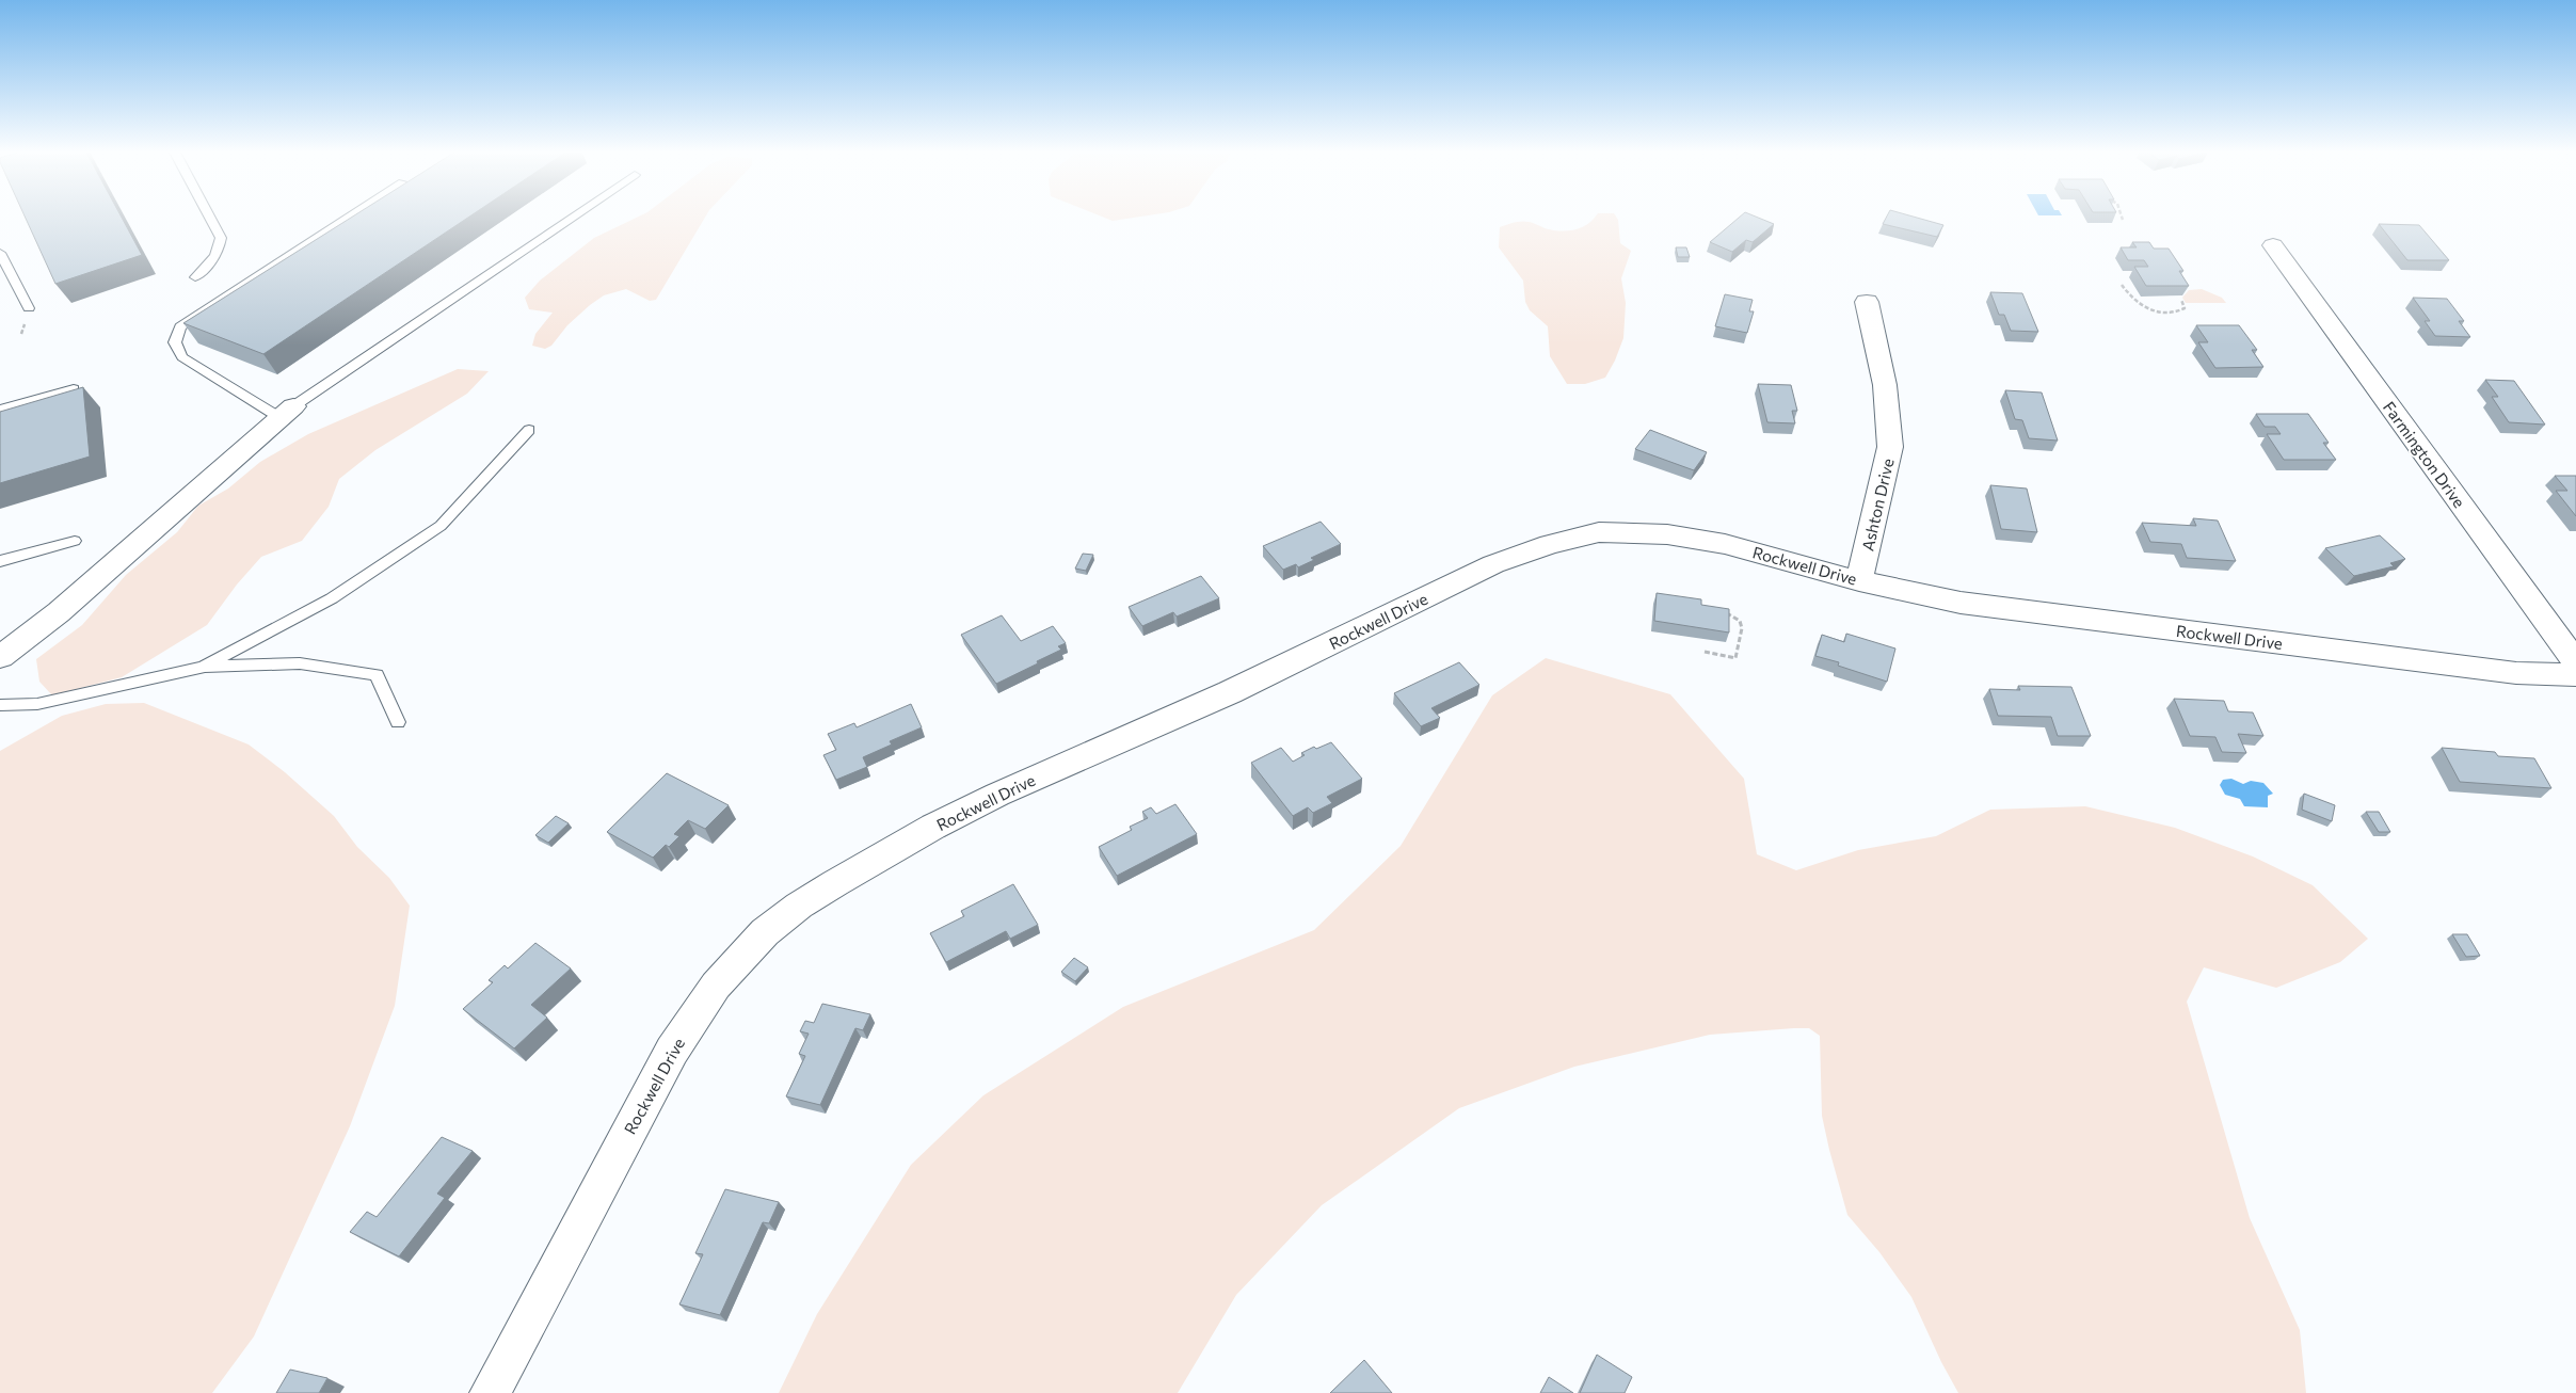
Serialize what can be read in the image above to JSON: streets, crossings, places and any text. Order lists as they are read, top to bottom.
{
  "streets": {
    "street": ["Farmington Drive", "Ashton Drive", "Rockwell Drive"]
  },
  "crossings": [
    ["Ashton Drive", "Rockwell Drive"]
  ]
}
